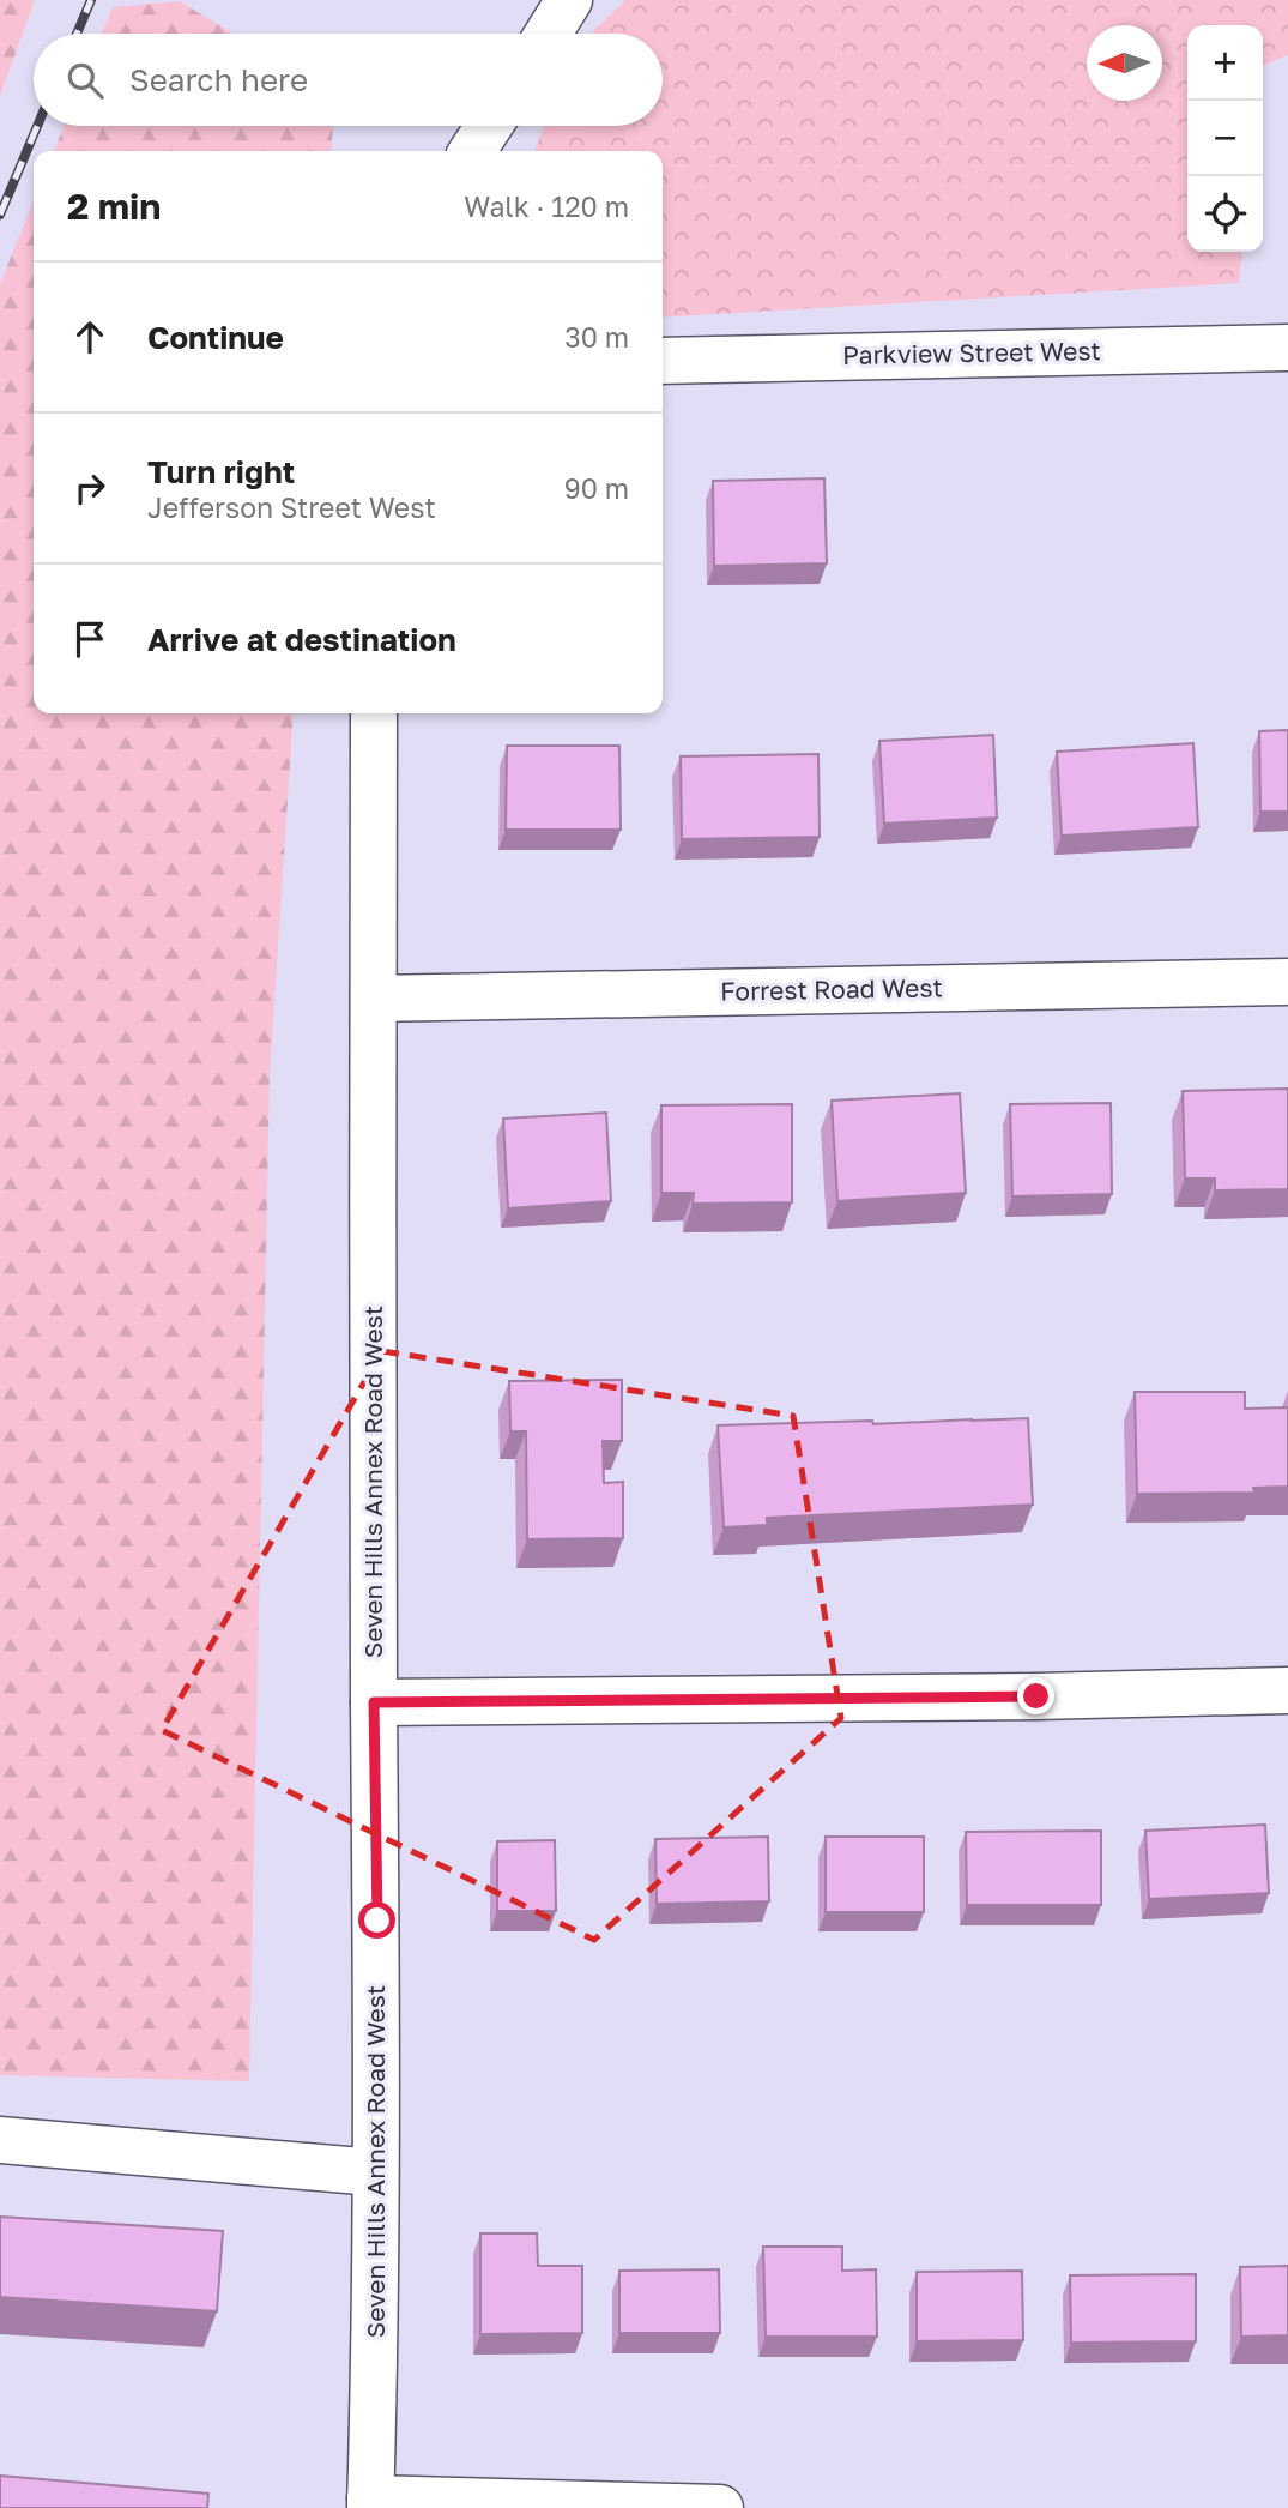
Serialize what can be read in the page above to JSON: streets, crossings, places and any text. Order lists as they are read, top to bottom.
{
  "streets": {
    "street": ["Parkview Street West", "Forrest Road West", "Seven Hills Annex Road West"]
  },
  "crossings": [
    ["Forrest Road West", "Seven Hills Annex Road West"]
  ],
  "north": "left",
  "page": {
    "map_buttons": ["+", "−"],
    "search": "Search here",
    "heading": ["2 min", "Walk · 120 m"],
    "list": [
      ["Continue", "30 m"],
      ["Turn right", "Jefferson Street West", "90 m"],
      "Arrive at destination"
    ]
  }
}
